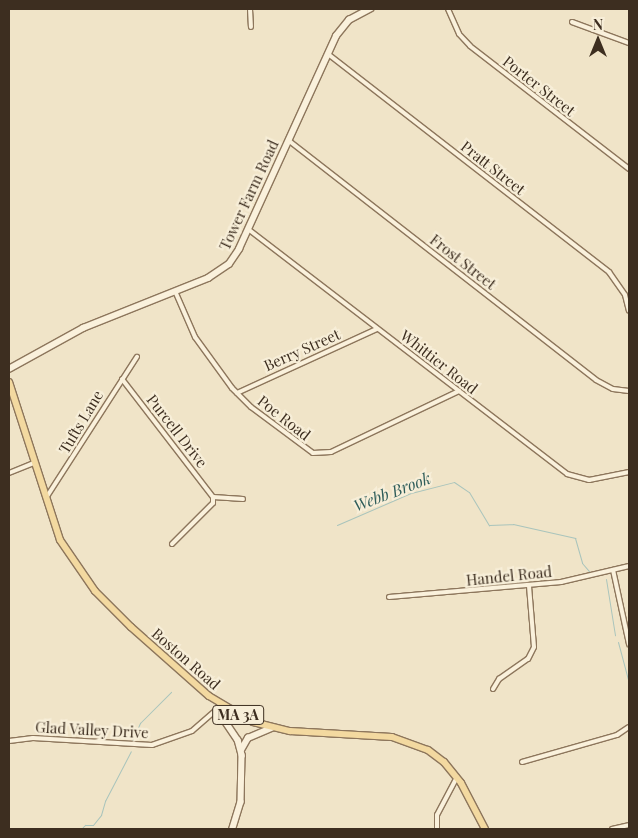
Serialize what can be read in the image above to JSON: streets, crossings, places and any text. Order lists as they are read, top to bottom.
{
  "streets": {
    "main road": ["Boston Road", "MA 3A"],
    "street": [
      "Porter Street",
      "Pratt Street",
      "Tower Farm Road",
      "Frost Street",
      "Berry Street",
      "Whittier Road",
      "Poe Road",
      "Tufts Lane",
      "Purcell Drive",
      "Handel Road",
      "Glad Valley Drive"
    ]
  },
  "crossings": [
    ["Pratt Street", "Tower Farm Road"],
    ["Tower Farm Road", "Frost Street"],
    ["Tower Farm Road", "Whittier Road"],
    ["Tower Farm Road", "Poe Road"],
    ["Berry Street", "Whittier Road"],
    ["Berry Street", "Poe Road"],
    ["Whittier Road", "Poe Road"],
    ["Tufts Lane", "Purcell Drive"],
    ["Tufts Lane", "Boston Road"],
    ["Boston Road", "Glad Valley Drive"]
  ],
  "water": ["Webb Brook"],
  "north": "top"
}
